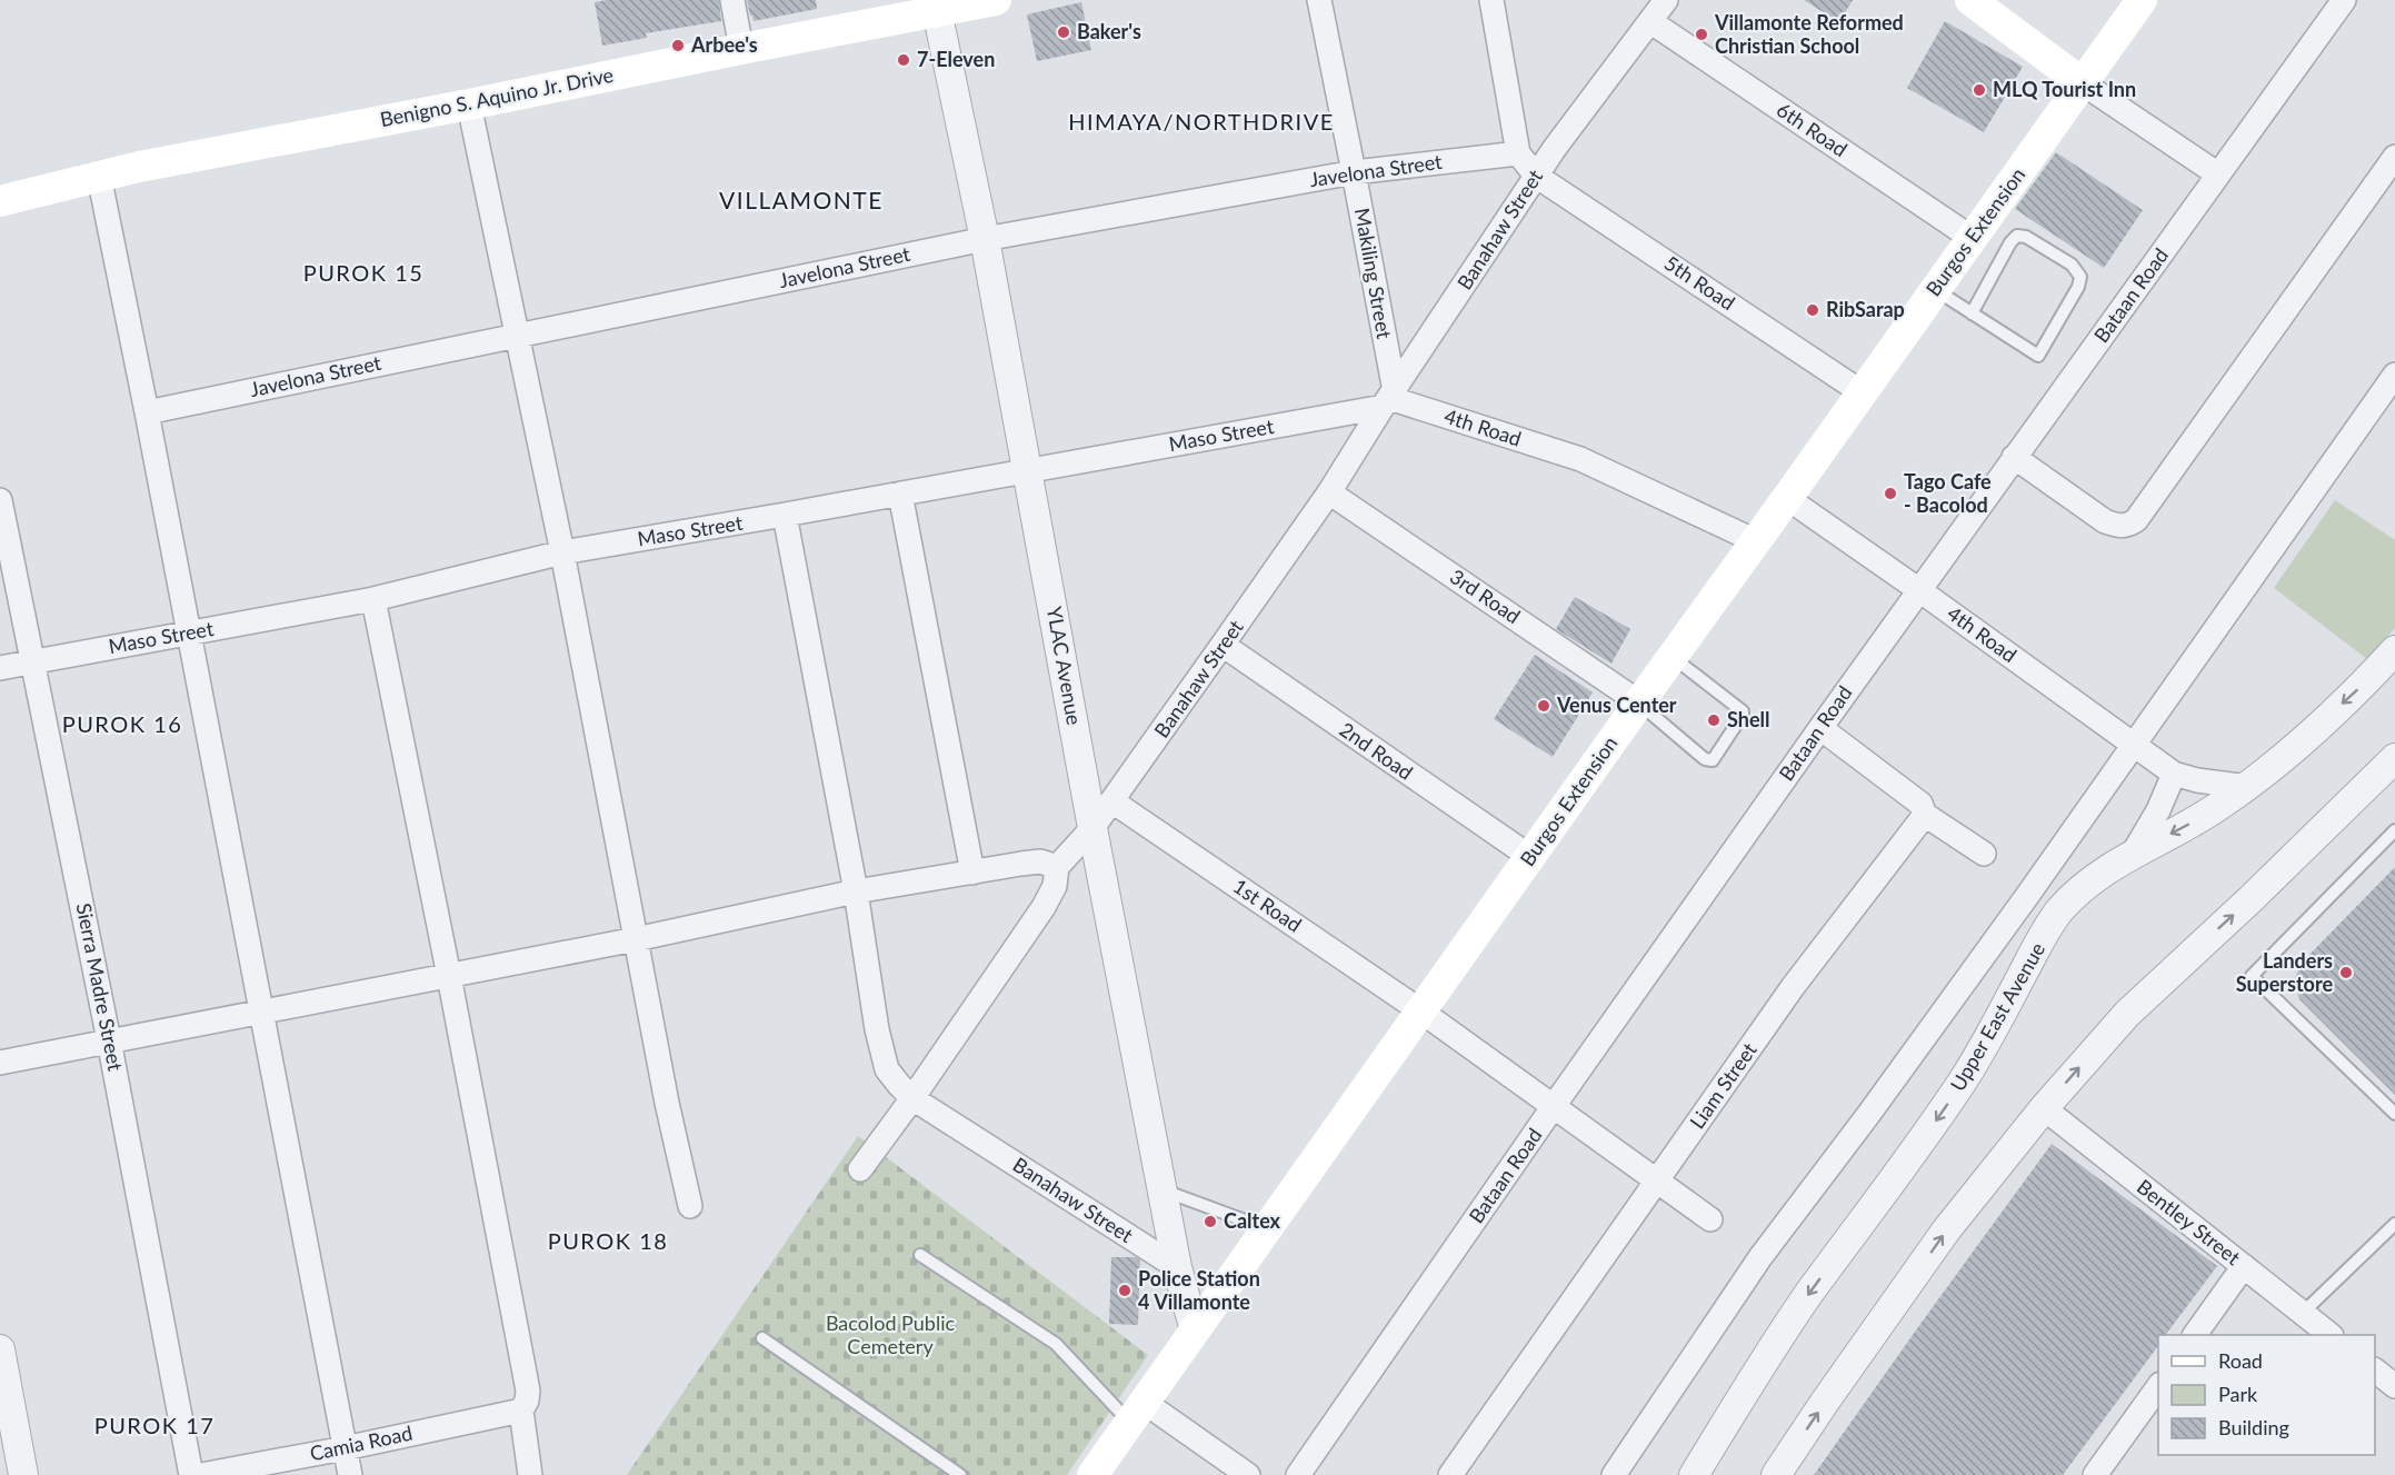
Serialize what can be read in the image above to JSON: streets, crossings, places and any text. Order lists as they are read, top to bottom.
{
  "streets": {
    "main road": ["Benigno S. Aquino Jr. Drive", "Burgos Extension"],
    "street": [
      "6th Road",
      "Javelona Street",
      "Banahaw Street",
      "Makiling Street",
      "5th Road",
      "Bataan Road",
      "4th Road",
      "Maso Street",
      "3rd Road",
      "YLAC Avenue",
      "2nd Road",
      "1st Road",
      "Sierra Madre Street",
      "Upper East Avenue",
      "Liam Street",
      "Bentley Street",
      "Camia Road"
    ]
  },
  "crossings": [
    ["Benigno S. Aquino Jr. Drive", "YLAC Avenue"],
    ["6th Road", "Banahaw Street"],
    ["6th Road", "Burgos Extension"],
    ["Javelona Street", "Makiling Street"],
    ["Javelona Street", "YLAC Avenue"],
    ["Banahaw Street", "Makiling Street"],
    ["Banahaw Street", "5th Road"],
    ["Banahaw Street", "4th Road"],
    ["Banahaw Street", "Maso Street"],
    ["Banahaw Street", "3rd Road"],
    ["Banahaw Street", "YLAC Avenue"],
    ["Banahaw Street", "2nd Road"],
    ["Banahaw Street", "1st Road"],
    ["Burgos Extension", "5th Road"],
    ["Burgos Extension", "4th Road"],
    ["Burgos Extension", "3rd Road"],
    ["Burgos Extension", "YLAC Avenue"],
    ["Burgos Extension", "2nd Road"],
    ["Burgos Extension", "1st Road"],
    ["Makiling Street", "4th Road"],
    ["Makiling Street", "Maso Street"],
    ["Bataan Road", "4th Road"],
    ["Bataan Road", "1st Road"],
    ["4th Road", "Maso Street"],
    ["4th Road", "Upper East Avenue"],
    ["Maso Street", "YLAC Avenue"],
    ["Maso Street", "Sierra Madre Street"],
    ["1st Road", "Liam Street"]
  ],
  "districts": [
    "HIMAYA/NORTHDRIVE",
    "VILLAMONTE",
    "PUROK 15",
    "PUROK 16",
    "PUROK 18",
    "PUROK 17"
  ],
  "parks": ["Bacolod Public Cemetery"],
  "places": [
    "Baker's",
    "Villamonte Reformed Christian School",
    "Arbee's",
    "7-Eleven",
    "MLQ Tourist Inn",
    "RibSarap",
    "Tago Cafe - Bacolod",
    "Venus Center",
    "Shell",
    "Landers Superstore",
    "Caltex",
    "Police Station 4 Villamonte"
  ],
  "legend": ["Road", "Park", "Building"]
}
